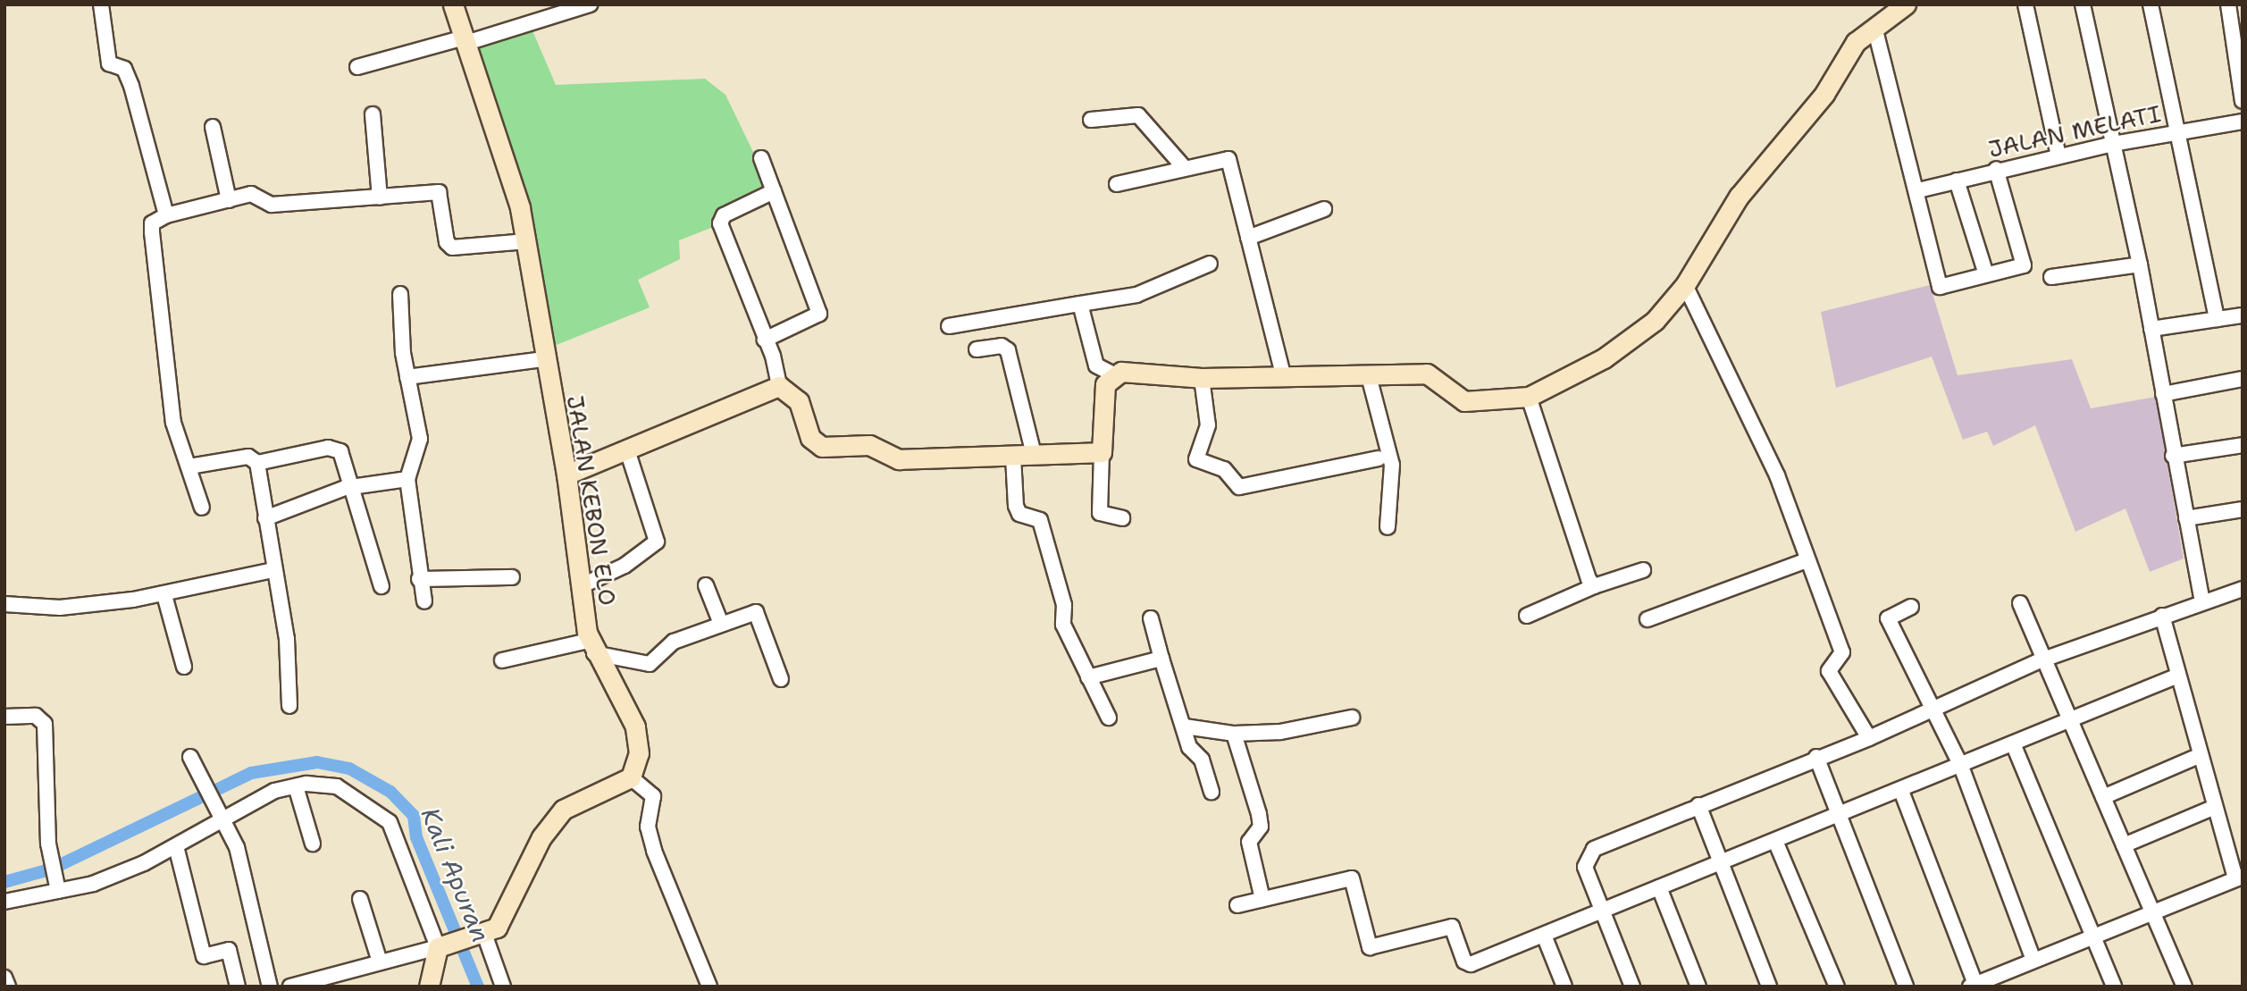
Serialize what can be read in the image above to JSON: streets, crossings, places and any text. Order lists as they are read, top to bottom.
{
  "streets": {
    "street": ["JALAN MELATI", "JALAN KEBON ELO"]
  },
  "water": ["Kali Apuran"]
}
